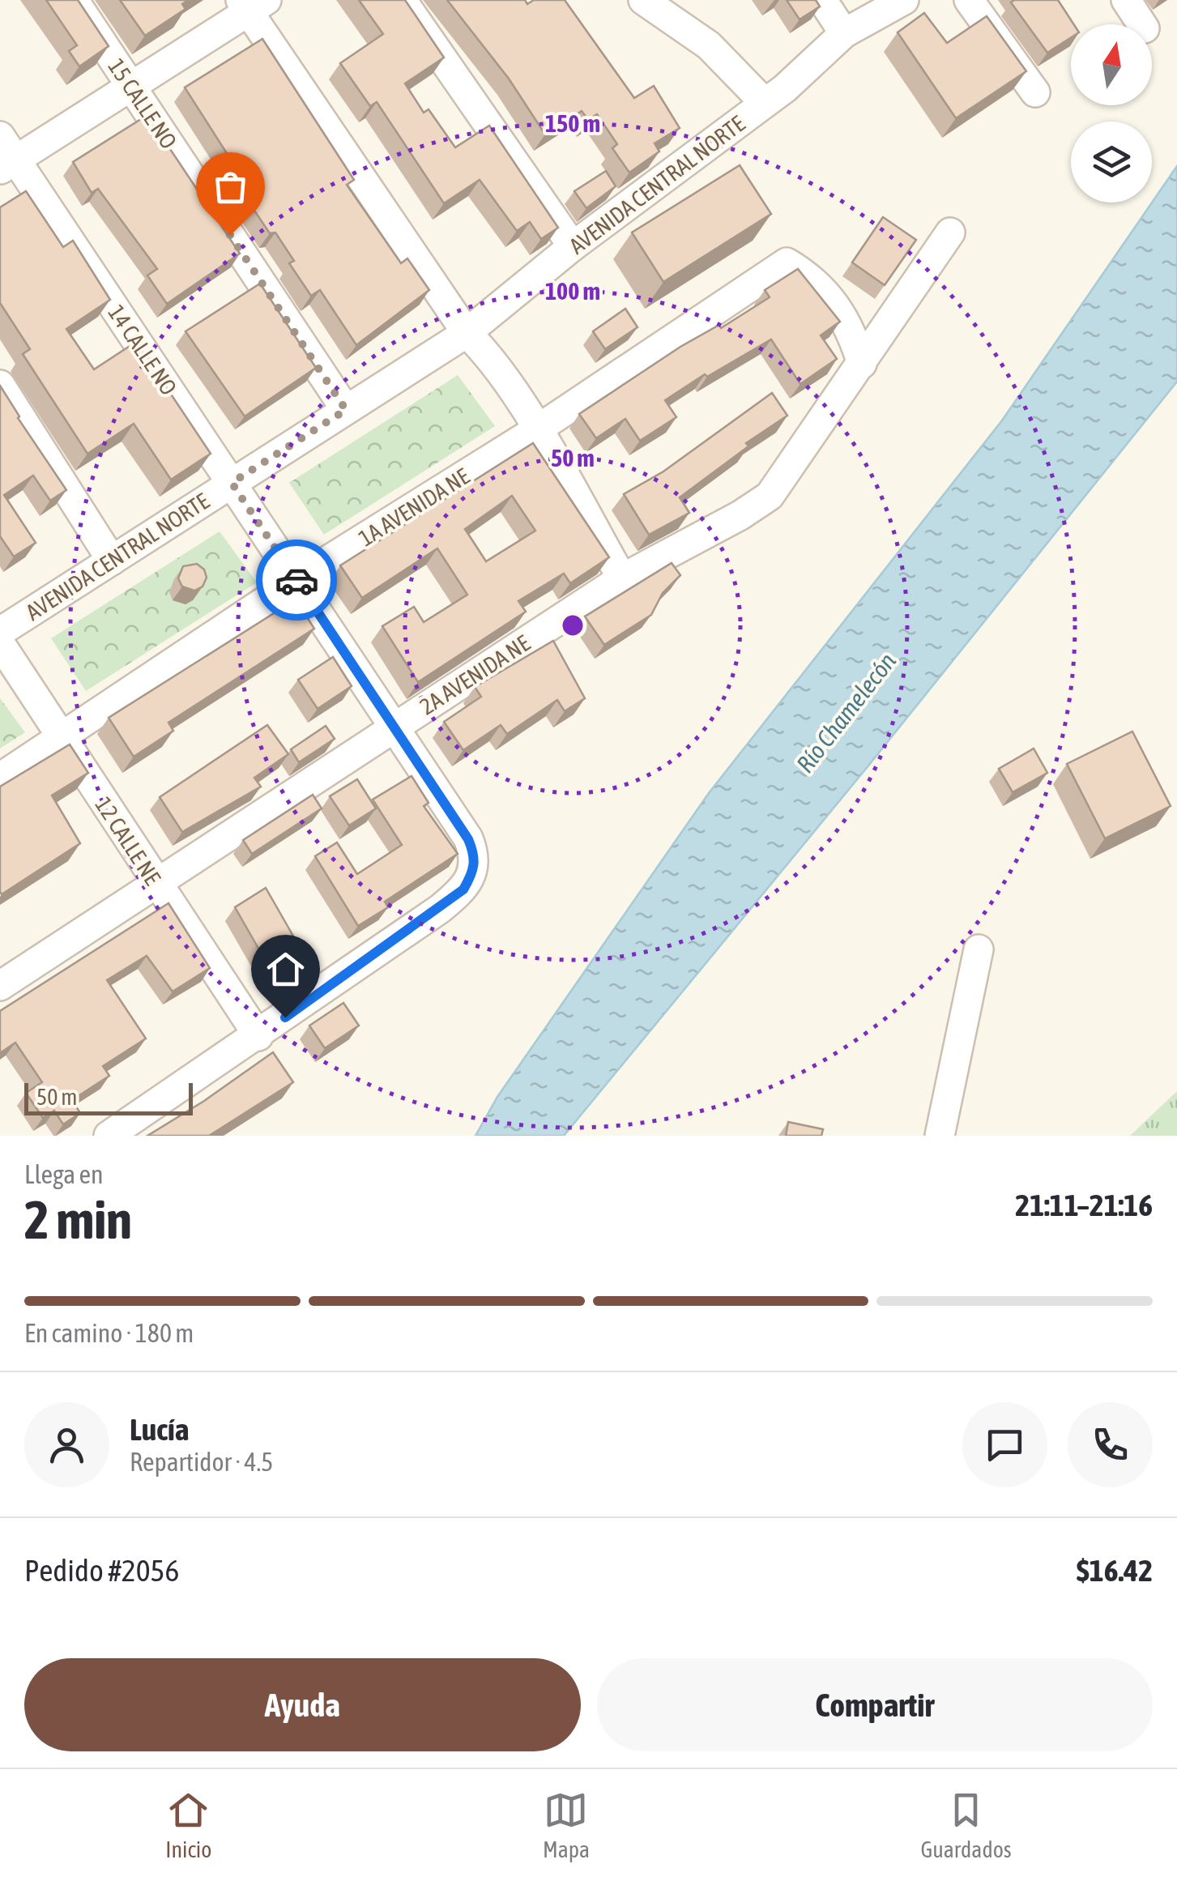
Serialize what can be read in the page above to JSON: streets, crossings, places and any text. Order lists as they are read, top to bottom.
{
  "streets": {
    "street": [
      "15 CALLE NO",
      "AVENIDA CENTRAL NORTE",
      "14 CALLE NO",
      "1A AVENIDA NE",
      "2A AVENIDA NE",
      "12 CALLE NE"
    ]
  },
  "crossings": [
    ["15 CALLE NO", "AVENIDA CENTRAL NORTE"],
    ["AVENIDA CENTRAL NORTE", "14 CALLE NO"],
    ["14 CALLE NO", "1A AVENIDA NE"],
    ["14 CALLE NO", "2A AVENIDA NE"],
    ["14 CALLE NO", "12 CALLE NE"],
    ["1A AVENIDA NE", "2A AVENIDA NE"],
    ["1A AVENIDA NE", "12 CALLE NE"],
    ["2A AVENIDA NE", "12 CALLE NE"]
  ],
  "water": ["Río Chamelecón"],
  "scale_bar": "50 m",
  "north": "top",
  "page": {
    "scale": "50 m",
    "heading": ["2 min", "Llega en", "21:11–21:16"],
    "panel": [
      "Lucía",
      "Repartidor · 4.5",
      "Pedido #2056",
      "$16.42"
    ],
    "bar": "En camino · 180 m",
    "buttons": ["Ayuda", "Compartir"],
    "tabs": ["Inicio", "Mapa", "Guardados"]
  },
  "rings": ["150 m", "100 m", "50 m"]
}
